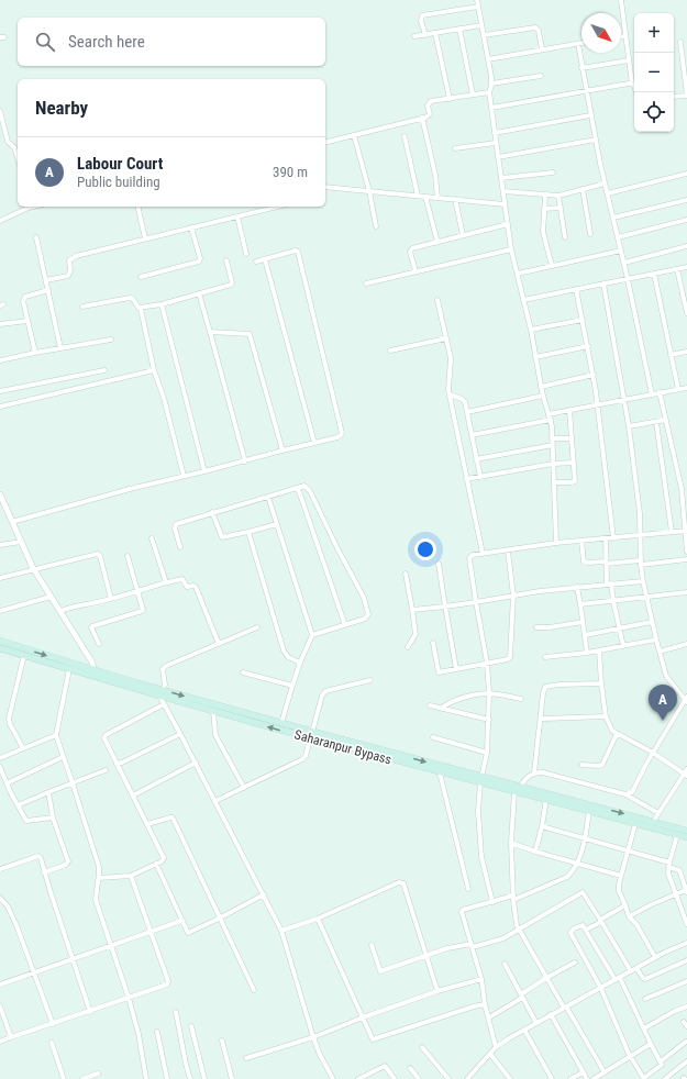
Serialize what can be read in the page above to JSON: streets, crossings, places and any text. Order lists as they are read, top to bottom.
{
  "streets": {
    "main road": ["Saharanpur Bypass"]
  },
  "north": "bottom right",
  "page": {
    "map_buttons": ["+", "−"],
    "search": "Search here",
    "heading": "Nearby",
    "list": [
      {
        "mark": "A",
        "name": "Labour Court",
        "note": "Public building",
        "value": "390 m"
      }
    ],
    "pins": "A"
  }
}
